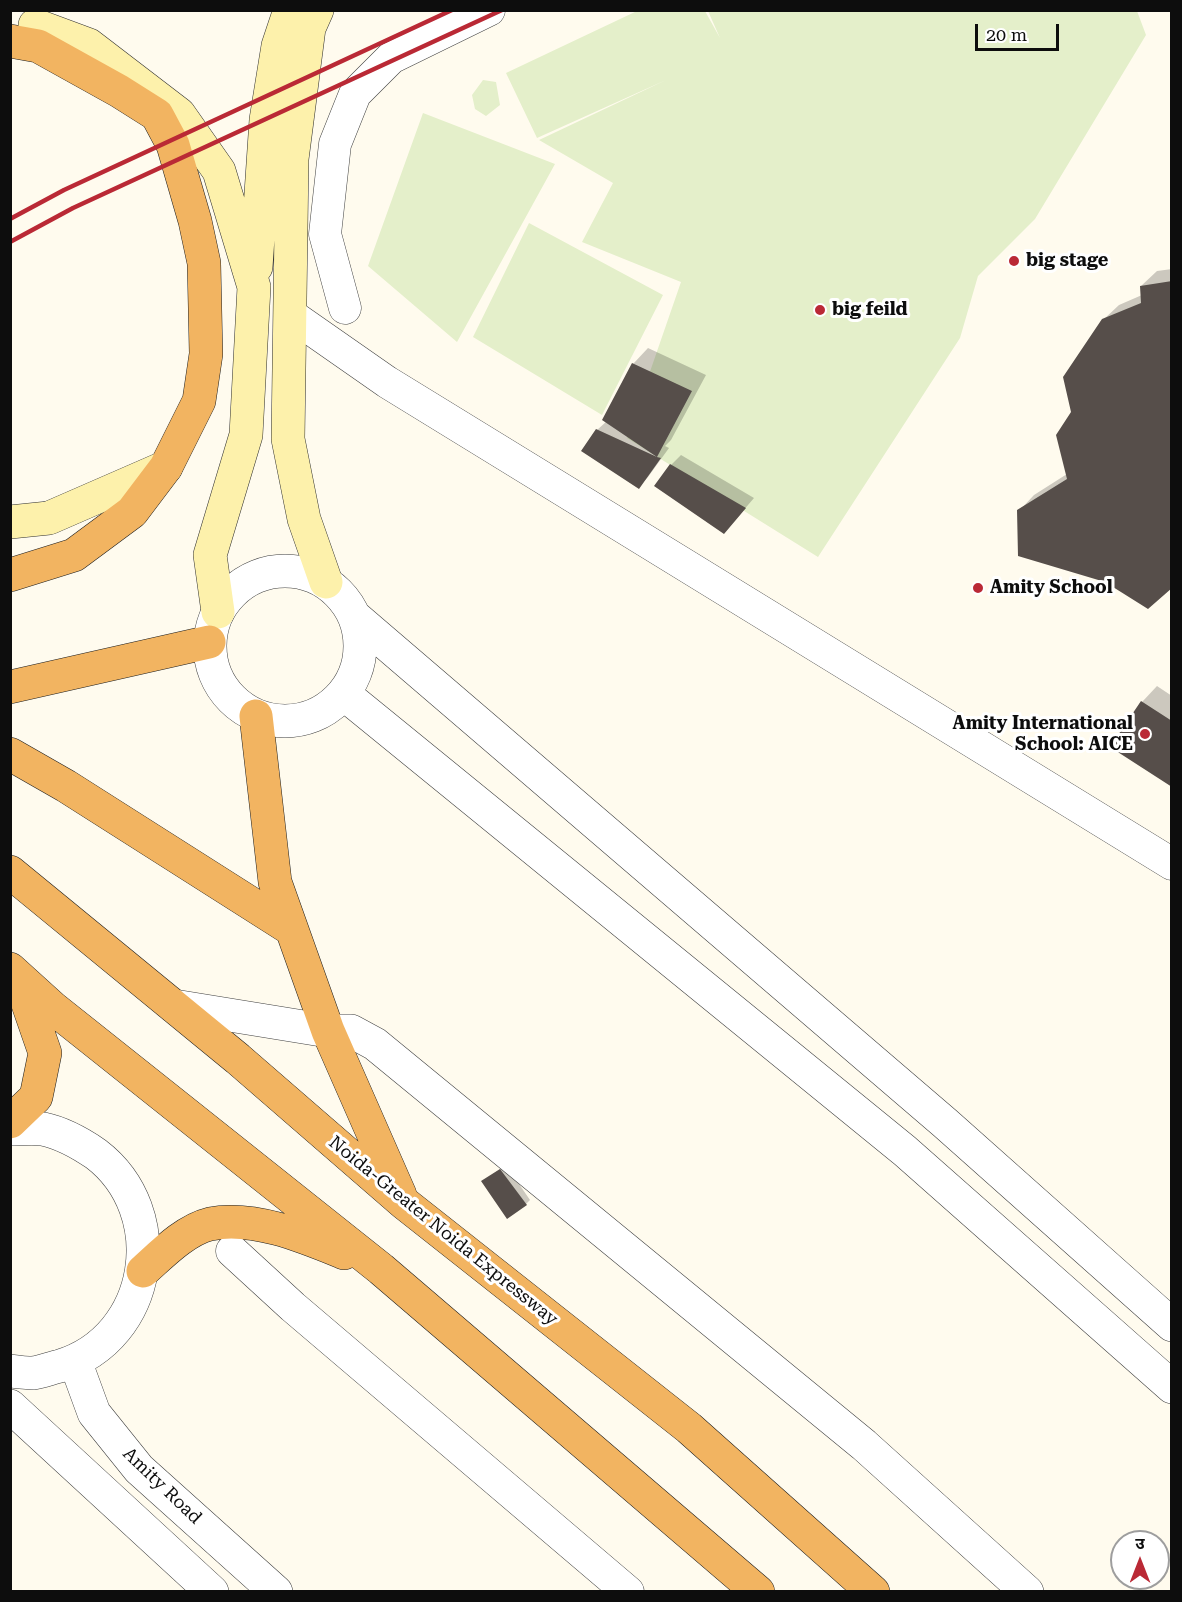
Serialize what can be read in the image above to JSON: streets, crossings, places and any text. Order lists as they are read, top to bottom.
{
  "streets": {
    "highway": ["Noida-Greater Noida Expressway"],
    "street": ["Amity Road"]
  },
  "places": [
    "big stage",
    "big feild",
    "Amity School",
    "Amity International School: AICE"
  ],
  "scale_bar": "20 m",
  "north": "top"
}
